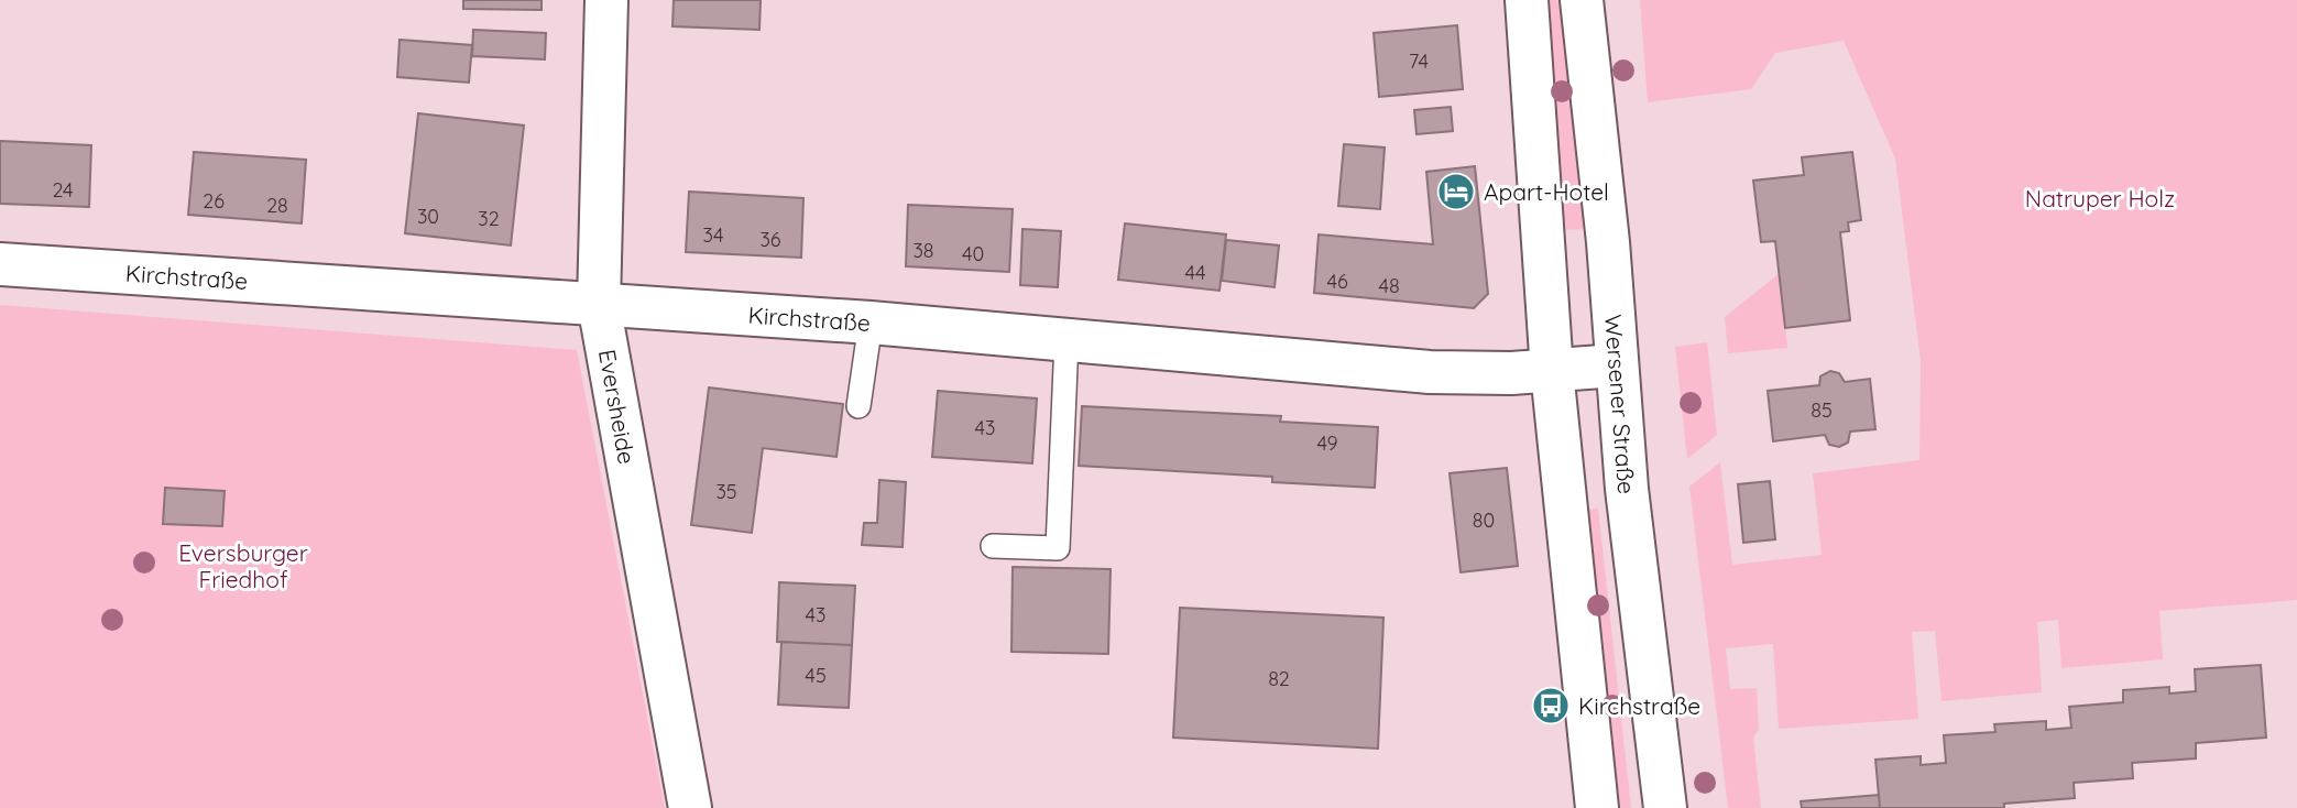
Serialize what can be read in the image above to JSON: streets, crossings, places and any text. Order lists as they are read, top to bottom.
{
  "streets": {
    "street": ["Kirchstraße", "Wersener Straße", "Eversheide"]
  },
  "crossings": [
    ["Kirchstraße", "Wersener Straße"],
    ["Kirchstraße", "Eversheide"]
  ],
  "parks": ["Natruper Holz", "Eversburger Friedhof"],
  "places": {
    "hotel": ["Apart-Hotel"],
    "bus stop": ["Kirchstraße"]
  },
  "house_numbers": [
    "74",
    "24",
    "26",
    "28",
    "30",
    "32",
    "34",
    "36",
    "38",
    "40",
    "44",
    "46",
    "48",
    "85",
    "43",
    "49",
    "35",
    "80",
    "43",
    "45",
    "82"
  ]
}
